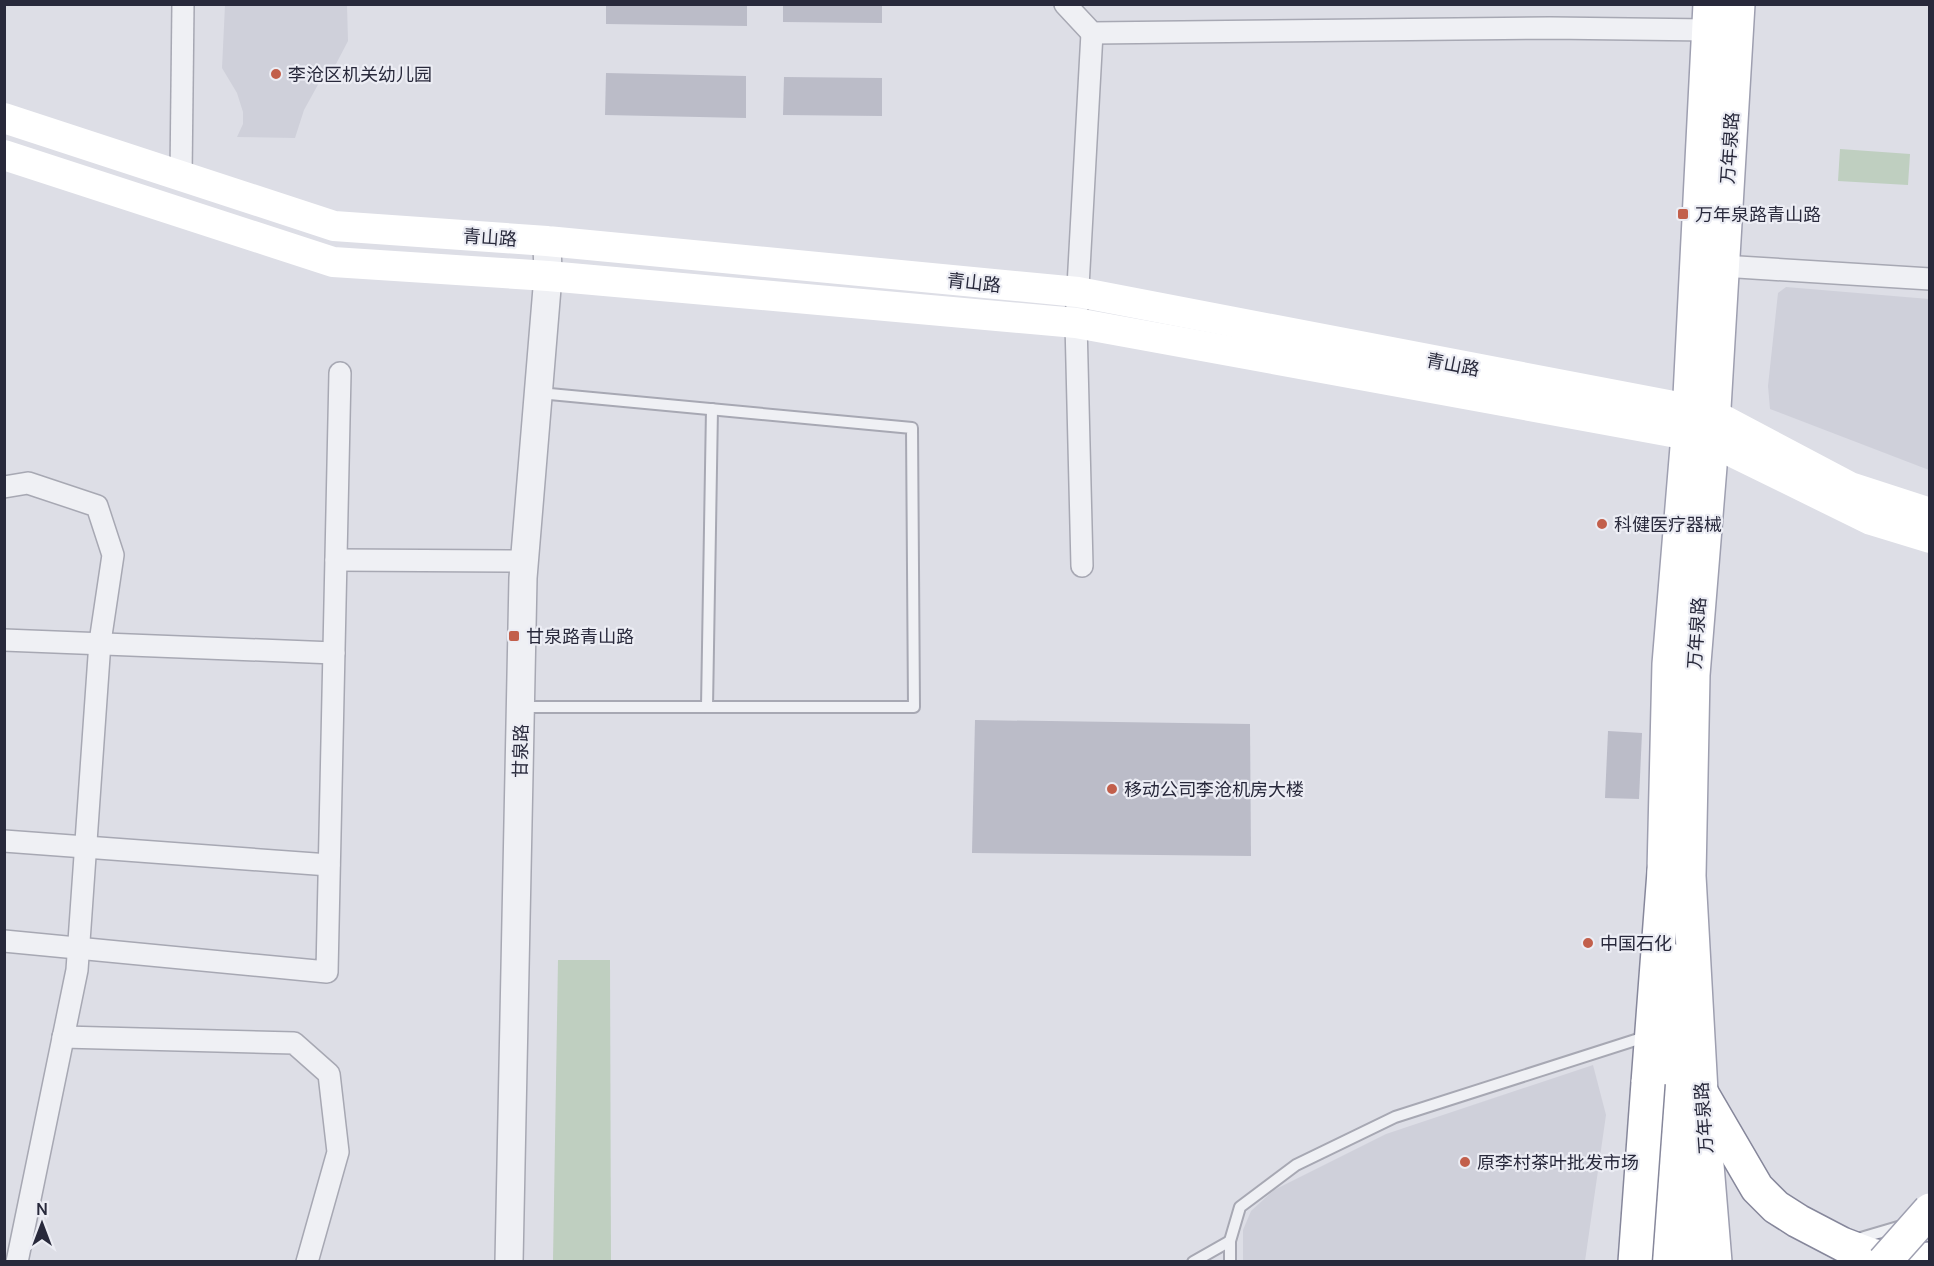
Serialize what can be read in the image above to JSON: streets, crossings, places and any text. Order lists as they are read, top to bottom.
{
  "streets": {
    "main road": ["万年泉路", "青山路"],
    "street": ["甘泉路"]
  },
  "crossings": [
    ["万年泉路", "青山路"],
    ["青山路", "甘泉路"]
  ],
  "places": {
    "other": [
      "李沧区机关幼儿园",
      "科健医疗器械",
      "移动公司李沧机房大楼",
      "中国石化",
      "原李村茶叶批发市场"
    ],
    "transit": ["万年泉路青山路", "甘泉路青山路"]
  },
  "north": "top"
}
